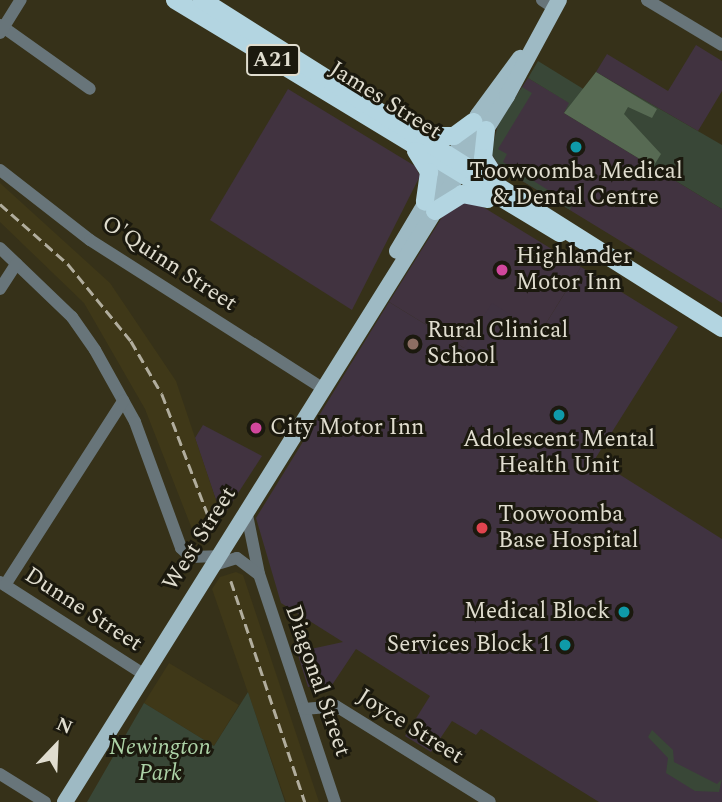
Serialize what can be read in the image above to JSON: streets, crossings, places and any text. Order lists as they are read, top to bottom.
{
  "streets": {
    "highway": ["A21", "James Street"],
    "main road": ["West Street"],
    "street": [
      "O'Quinn Street",
      "Dunne Street",
      "Diagonal Street",
      "Joyce Street"
    ]
  },
  "crossings": [
    ["James Street", "West Street"],
    ["O'Quinn Street", "West Street"],
    ["West Street", "Dunne Street"],
    ["West Street", "Diagonal Street"],
    ["Diagonal Street", "Joyce Street"]
  ],
  "parks": ["Newington Park"],
  "places": [
    "Toowoomba Medical & Dental Centre",
    "Highlander Motor Inn",
    "Rural Clinical School",
    "Adolescent Mental Health Unit",
    "City Motor Inn",
    "Toowoomba Base Hospital",
    "Medical Block",
    "Services Block 1"
  ],
  "north": "top right"
}
